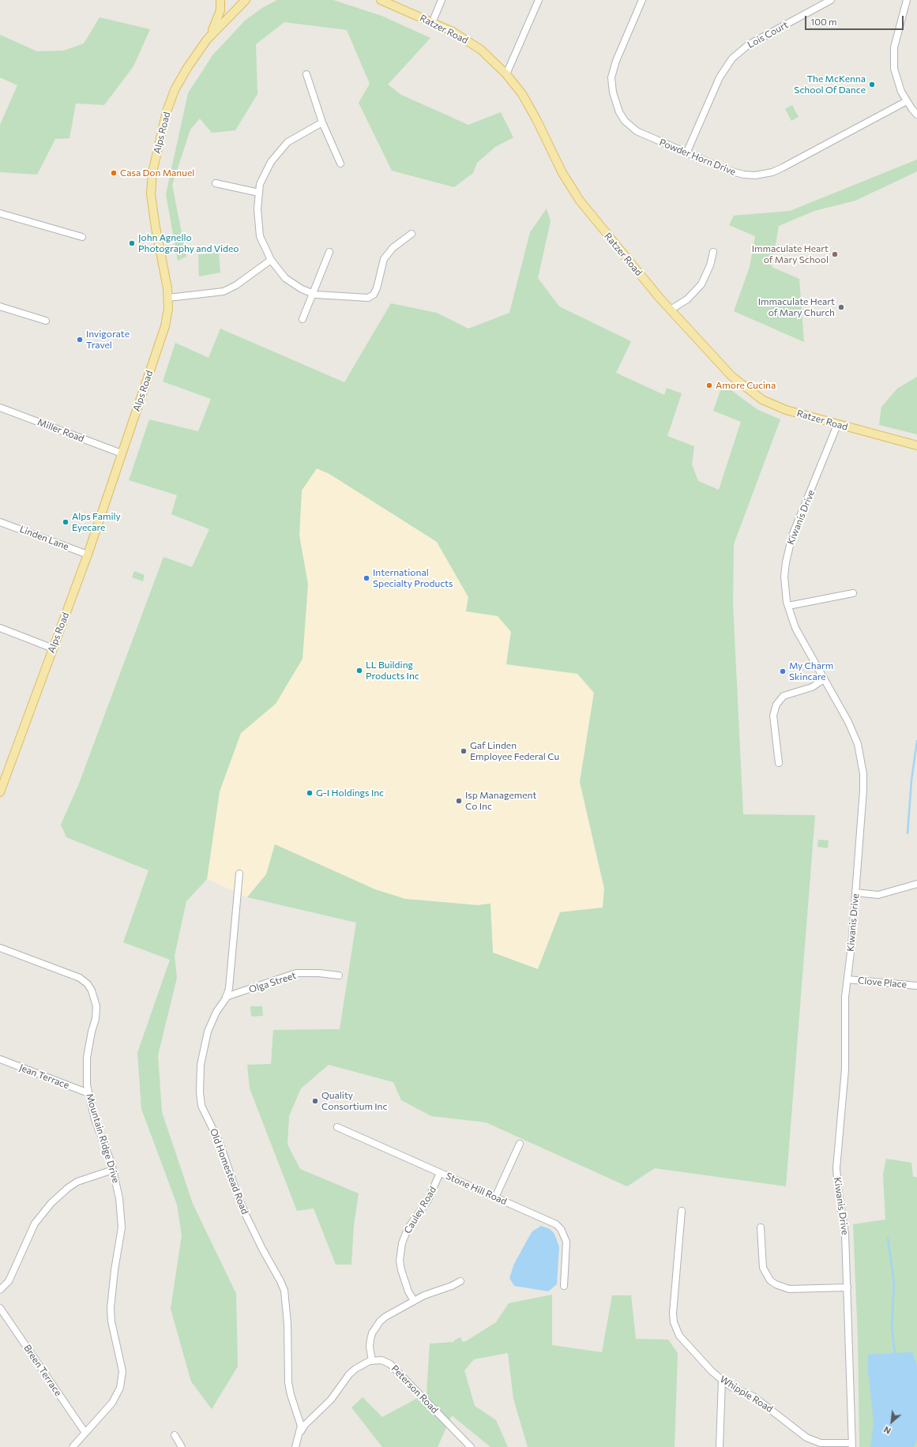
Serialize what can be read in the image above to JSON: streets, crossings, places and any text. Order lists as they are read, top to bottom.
{
  "streets": {
    "main road": ["Ratzer Road", "Alps Road"],
    "street": [
      "Lois Court",
      "Powder Horn Drive",
      "Miller Road",
      "Kiwanis Drive",
      "Linden Lane",
      "Olga Street",
      "Clove Place",
      "Jean Terrace",
      "Mountain Ridge Drive",
      "Old Homestead Road",
      "Stone Hill Road",
      "Cauley Road",
      "Breen Terrace",
      "Peterson Road",
      "Whipple Road"
    ]
  },
  "crossings": [
    ["Ratzer Road", "Kiwanis Drive"],
    ["Lois Court", "Powder Horn Drive"],
    ["Alps Road", "Miller Road"],
    ["Alps Road", "Linden Lane"],
    ["Kiwanis Drive", "Clove Place"],
    ["Kiwanis Drive", "Whipple Road"],
    ["Olga Street", "Old Homestead Road"],
    ["Jean Terrace", "Mountain Ridge Drive"],
    ["Mountain Ridge Drive", "Breen Terrace"],
    ["Stone Hill Road", "Cauley Road"]
  ],
  "places": [
    "The McKenna School Of Dance",
    "Casa Don Manuel",
    "John Agnello Photography and Video",
    "Immaculate Heart of Mary School",
    "Immaculate Heart of Mary Church",
    "Invigorate Travel",
    "Amore Cucina",
    "Alps Family Eyecare",
    "International Specialty Products",
    "LL Building Products Inc",
    "My Charm Skincare",
    "Gaf Linden Employee Federal Cu",
    "G-I Holdings Inc",
    "Isp Management Co Inc",
    "Quality Consortium Inc"
  ],
  "scale_bar": "100 m",
  "north": "bottom left"
}
